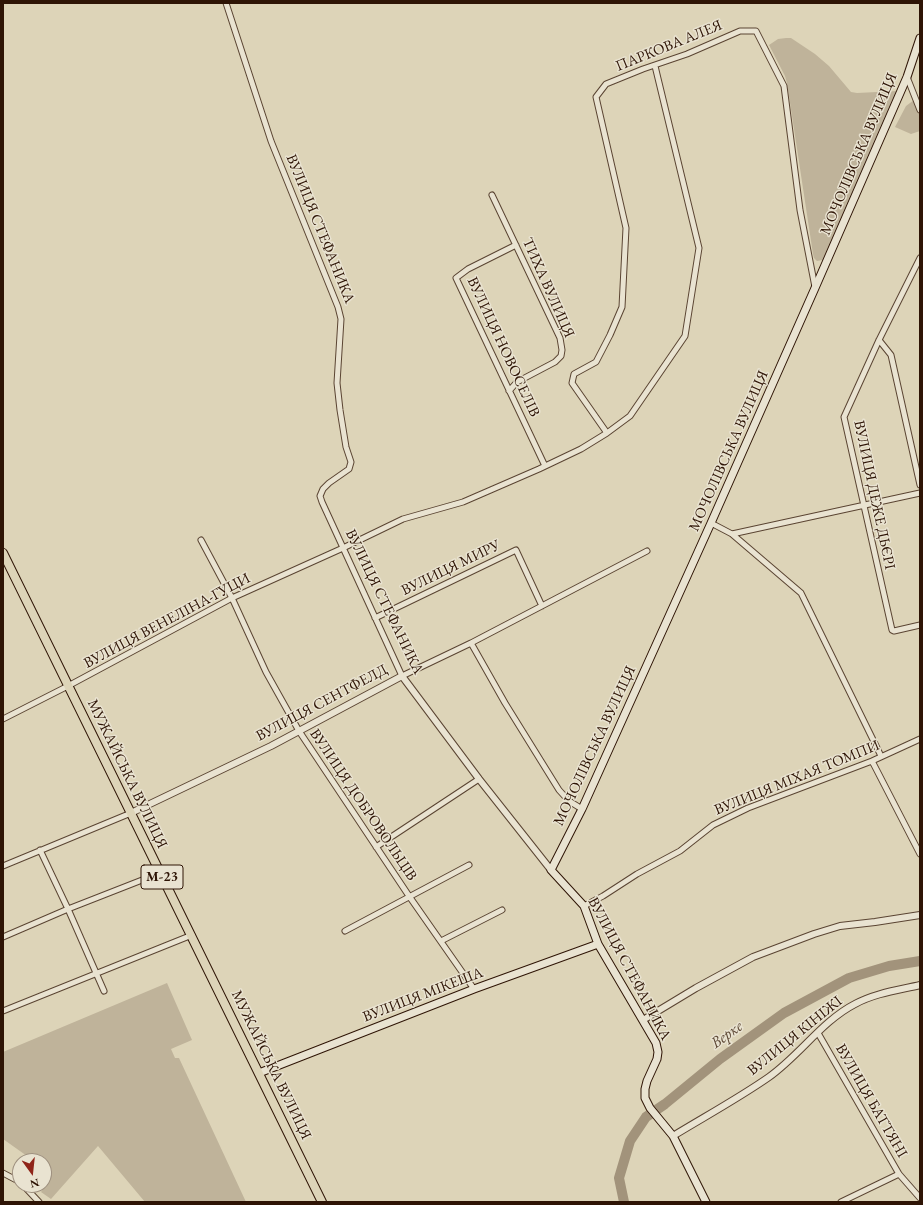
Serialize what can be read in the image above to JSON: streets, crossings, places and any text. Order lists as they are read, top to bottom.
{
  "streets": {
    "highway": ["МУЖАЙСЬКА ВУЛИЦЯ", "М-23"],
    "main road": ["МОЧОЛІВСЬКА ВУЛИЦЯ", "ВУЛИЦЯ СТЕФАНИКА", "ВУЛИЦЯ МІКЕША"],
    "street": [
      "ПАРКОВА АЛЕЯ",
      "ТИХА ВУЛИЦЯ",
      "ВУЛИЦЯ НОВОСЕЛІВ",
      "ВУЛИЦЯ ДЕЖЕ ДЬЄРІ",
      "ВУЛИЦЯ МИРУ",
      "ВУЛИЦЯ ВЕНЕЛІНА-ГУЦИ",
      "ВУЛИЦЯ СЕНТФЕЛД",
      "ВУЛИЦЯ МІХАЯ ТОМПИ",
      "ВУЛИЦЯ ДОБРОВОЛЬЦІВ",
      "ВУЛИЦЯ КІНІЖІ",
      "ВУЛИЦЯ БАТТЯНІ"
    ]
  },
  "crossings": [
    ["ПАРКОВА АЛЕЯ", "МОЧОЛІВСЬКА ВУЛИЦЯ"],
    ["ПАРКОВА АЛЕЯ", "ВУЛИЦЯ ВЕНЕЛІНА-ГУЦИ"],
    ["МОЧОЛІВСЬКА ВУЛИЦЯ", "ВУЛИЦЯ СТЕФАНИКА"],
    ["ВУЛИЦЯ СТЕФАНИКА", "ВУЛИЦЯ МИРУ"],
    ["ВУЛИЦЯ СТЕФАНИКА", "ВУЛИЦЯ ВЕНЕЛІНА-ГУЦИ"],
    ["ВУЛИЦЯ СТЕФАНИКА", "ВУЛИЦЯ СЕНТФЕЛД"],
    ["ВУЛИЦЯ СТЕФАНИКА", "ВУЛИЦЯ МІХАЯ ТОМПИ"],
    ["ВУЛИЦЯ СТЕФАНИКА", "ВУЛИЦЯ МІКЕША"],
    ["ВУЛИЦЯ СТЕФАНИКА", "ВУЛИЦЯ КІНІЖІ"],
    ["ТИХА ВУЛИЦЯ", "ВУЛИЦЯ НОВОСЕЛІВ"],
    ["ВУЛИЦЯ НОВОСЕЛІВ", "ВУЛИЦЯ ВЕНЕЛІНА-ГУЦИ"],
    ["ВУЛИЦЯ МИРУ", "ВУЛИЦЯ СЕНТФЕЛД"],
    ["ВУЛИЦЯ ВЕНЕЛІНА-ГУЦИ", "МУЖАЙСЬКА ВУЛИЦЯ"],
    ["ВУЛИЦЯ ВЕНЕЛІНА-ГУЦИ", "ВУЛИЦЯ ДОБРОВОЛЬЦІВ"],
    ["ВУЛИЦЯ СЕНТФЕЛД", "МУЖАЙСЬКА ВУЛИЦЯ"],
    ["ВУЛИЦЯ СЕНТФЕЛД", "ВУЛИЦЯ ДОБРОВОЛЬЦІВ"],
    ["МУЖАЙСЬКА ВУЛИЦЯ", "ВУЛИЦЯ МІКЕША"],
    ["ВУЛИЦЯ ДОБРОВОЛЬЦІВ", "ВУЛИЦЯ МІКЕША"],
    ["ВУЛИЦЯ КІНІЖІ", "ВУЛИЦЯ БАТТЯНІ"]
  ],
  "water": ["Верке"],
  "north": "bottom"
}
